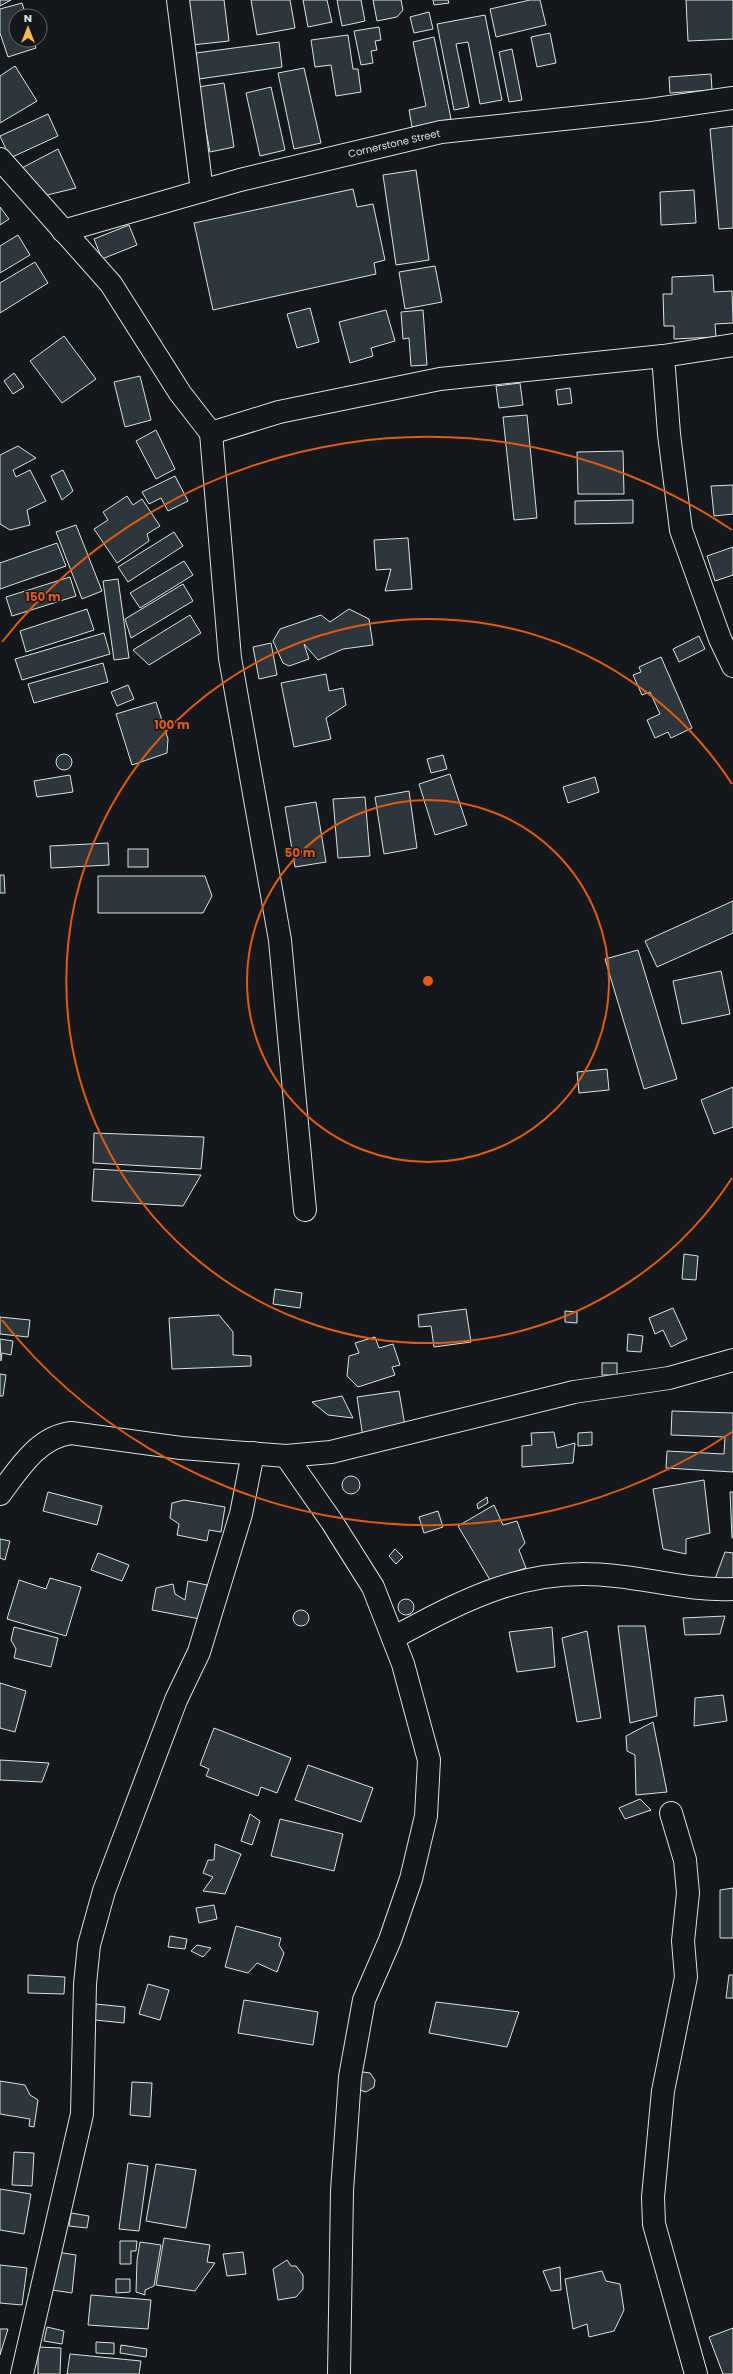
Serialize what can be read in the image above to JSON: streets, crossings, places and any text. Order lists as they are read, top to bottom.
{
  "streets": {
    "street": ["Cornerstone Street"]
  },
  "north": "top",
  "rings": ["150 m", "100 m", "50 m"]
}
